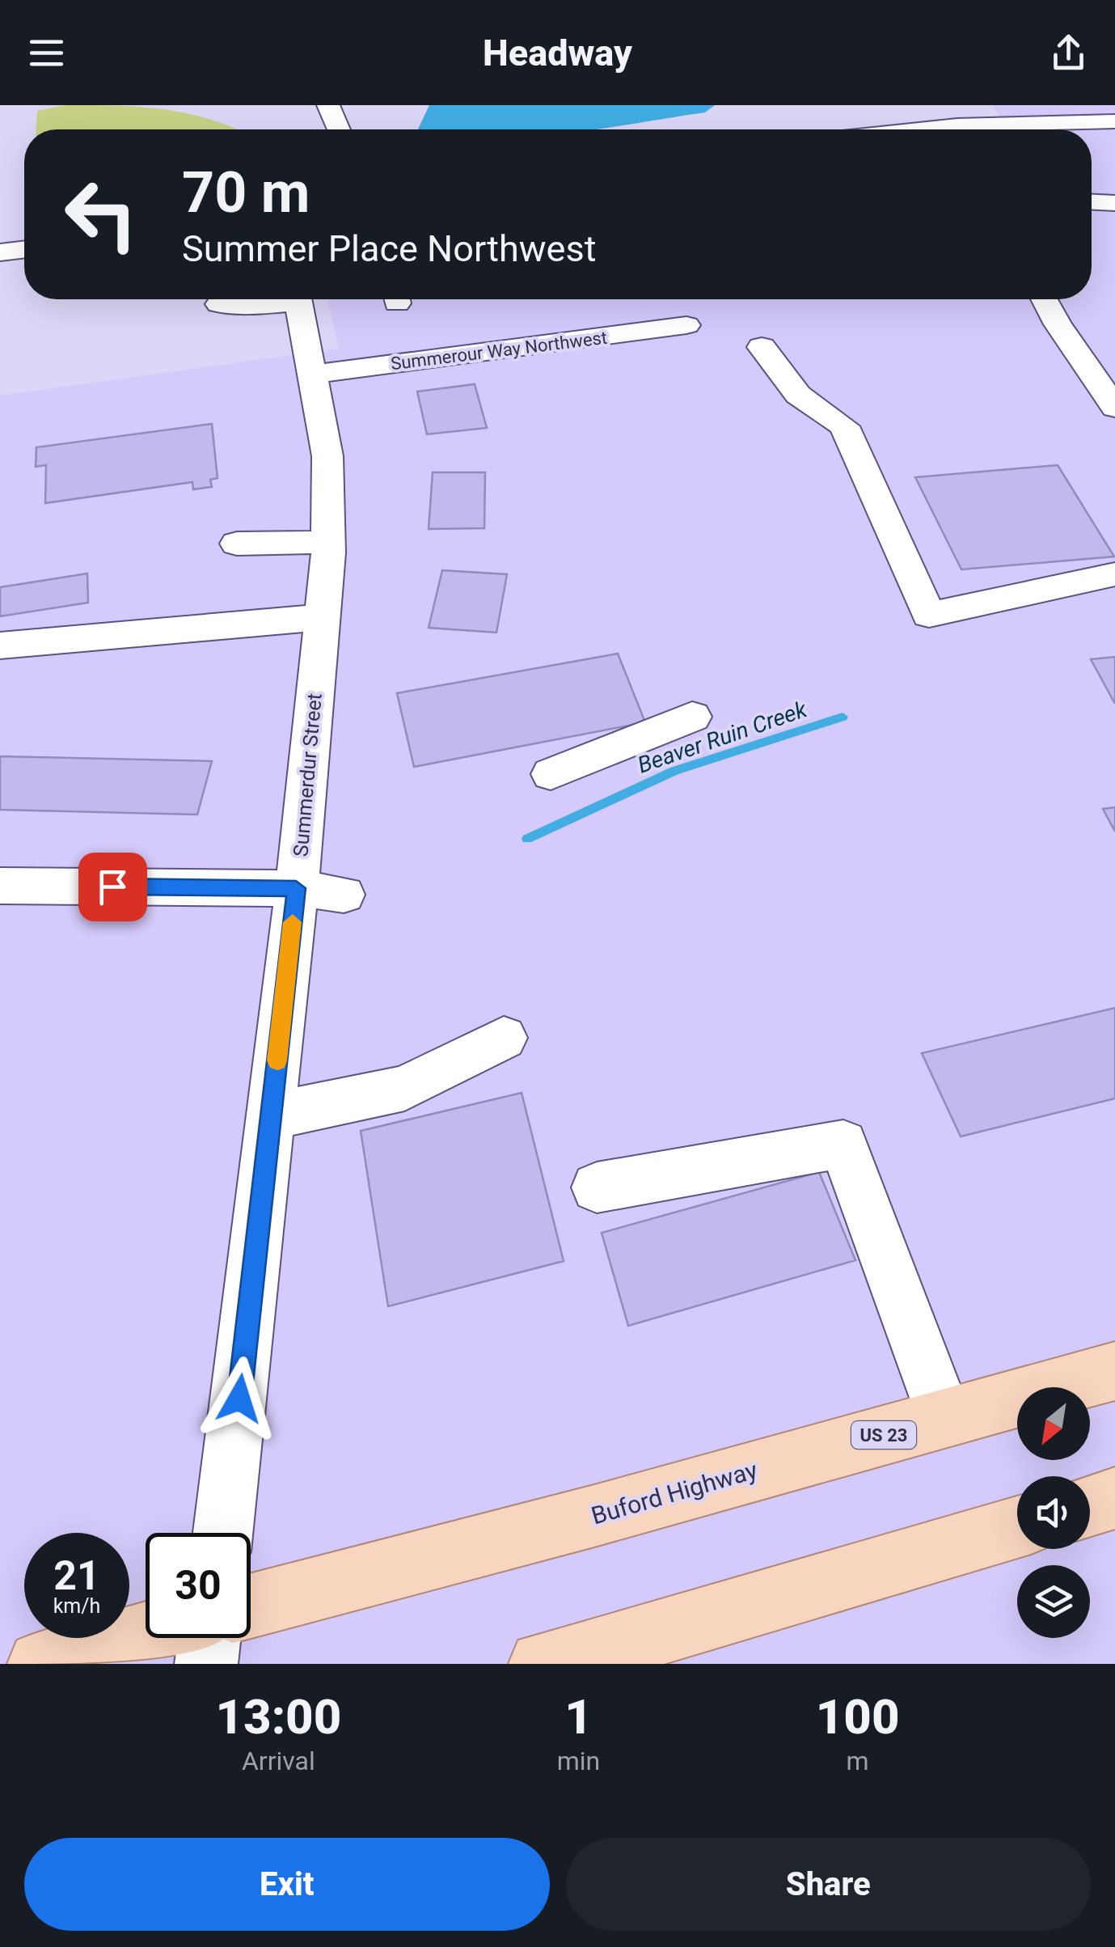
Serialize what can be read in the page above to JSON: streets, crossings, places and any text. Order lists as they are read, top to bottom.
{
  "streets": {
    "main road": ["US 23", "Buford Highway"],
    "street": ["Summerour Way Northwest", "Summerdur Street"]
  },
  "crossings": [
    ["Summerour Way Northwest", "Summerdur Street"]
  ],
  "water": ["Beaver Ruin Creek"],
  "north": "bottom left",
  "page": {
    "header": "Headway",
    "turn": ["70 m", "Summer Place Northwest"],
    "speed": "21 km/h",
    "limit": "30",
    "eta": [
      "13:00",
      "Arrival",
      "1",
      "min",
      "100",
      "m"
    ],
    "buttons": ["Exit", "Share"]
  }
}
